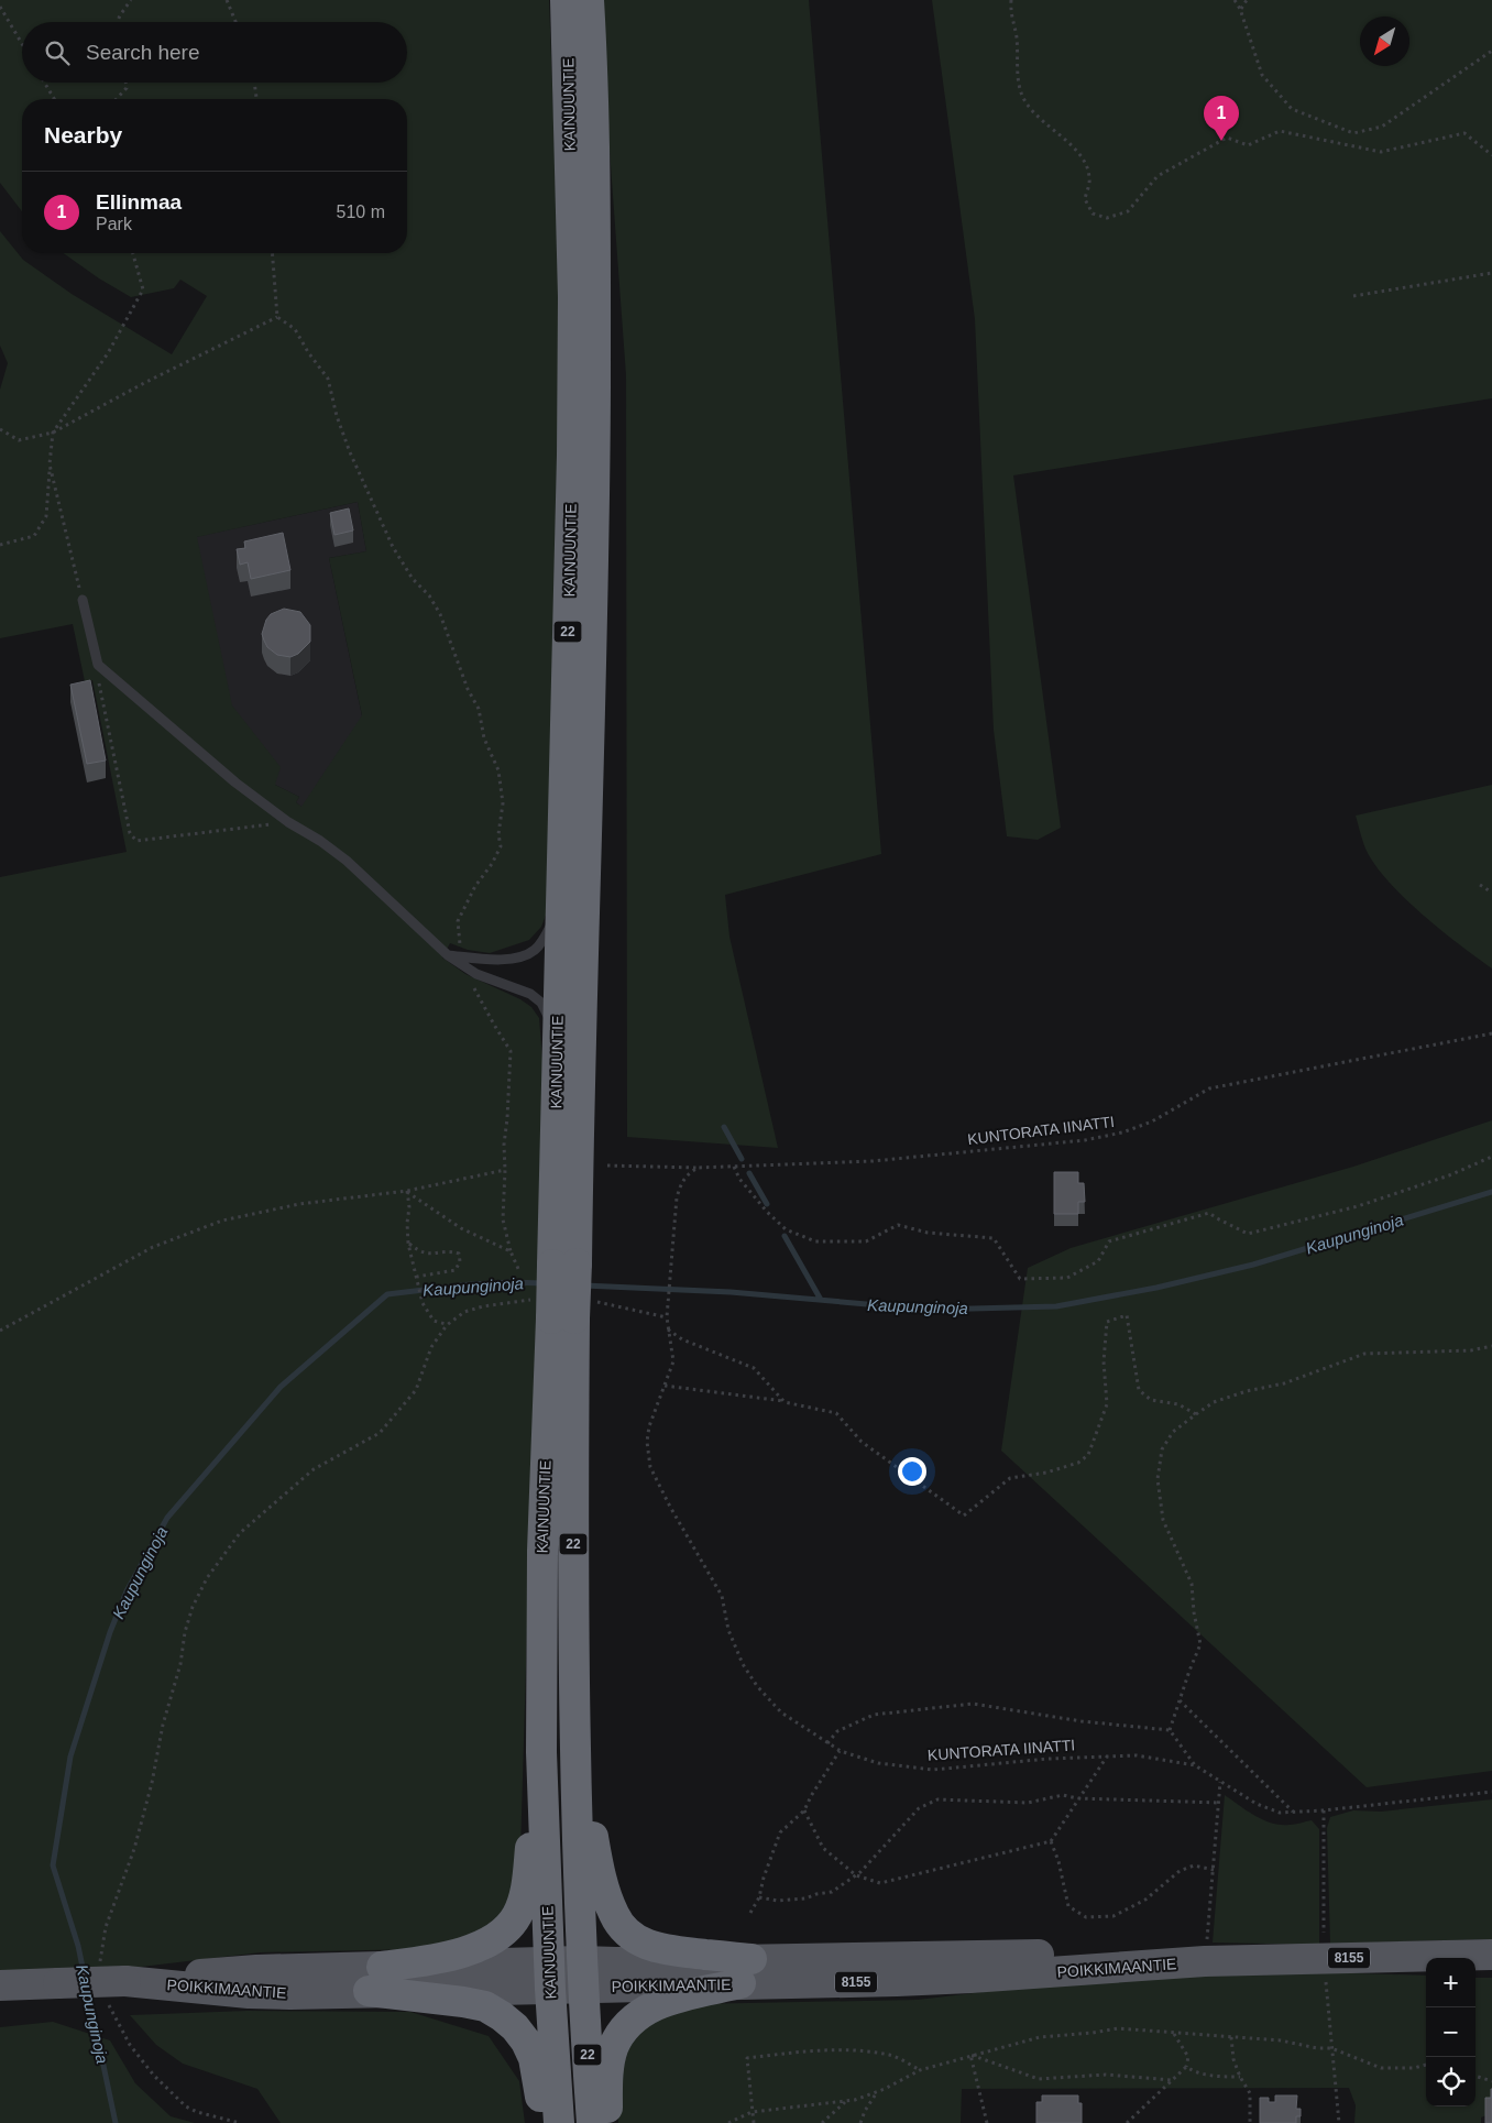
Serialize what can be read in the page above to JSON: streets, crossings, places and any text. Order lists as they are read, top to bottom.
{
  "streets": {
    "highway": ["KAINUUNTIE", "22"],
    "main road": ["8155", "POIKKIMAANTIE"],
    "path": ["KUNTORATA IINATTI"]
  },
  "crossings": [
    ["KAINUUNTIE", "POIKKIMAANTIE"]
  ],
  "water": ["Kaupunginoja"],
  "north": "bottom left",
  "page": {
    "search": "Search here",
    "pins": "1",
    "heading": "Nearby",
    "list": [
      {
        "mark": "1",
        "name": "Ellinmaa",
        "note": "Park",
        "value": "510 m"
      }
    ],
    "map_buttons": ["+", "−"]
  }
}
